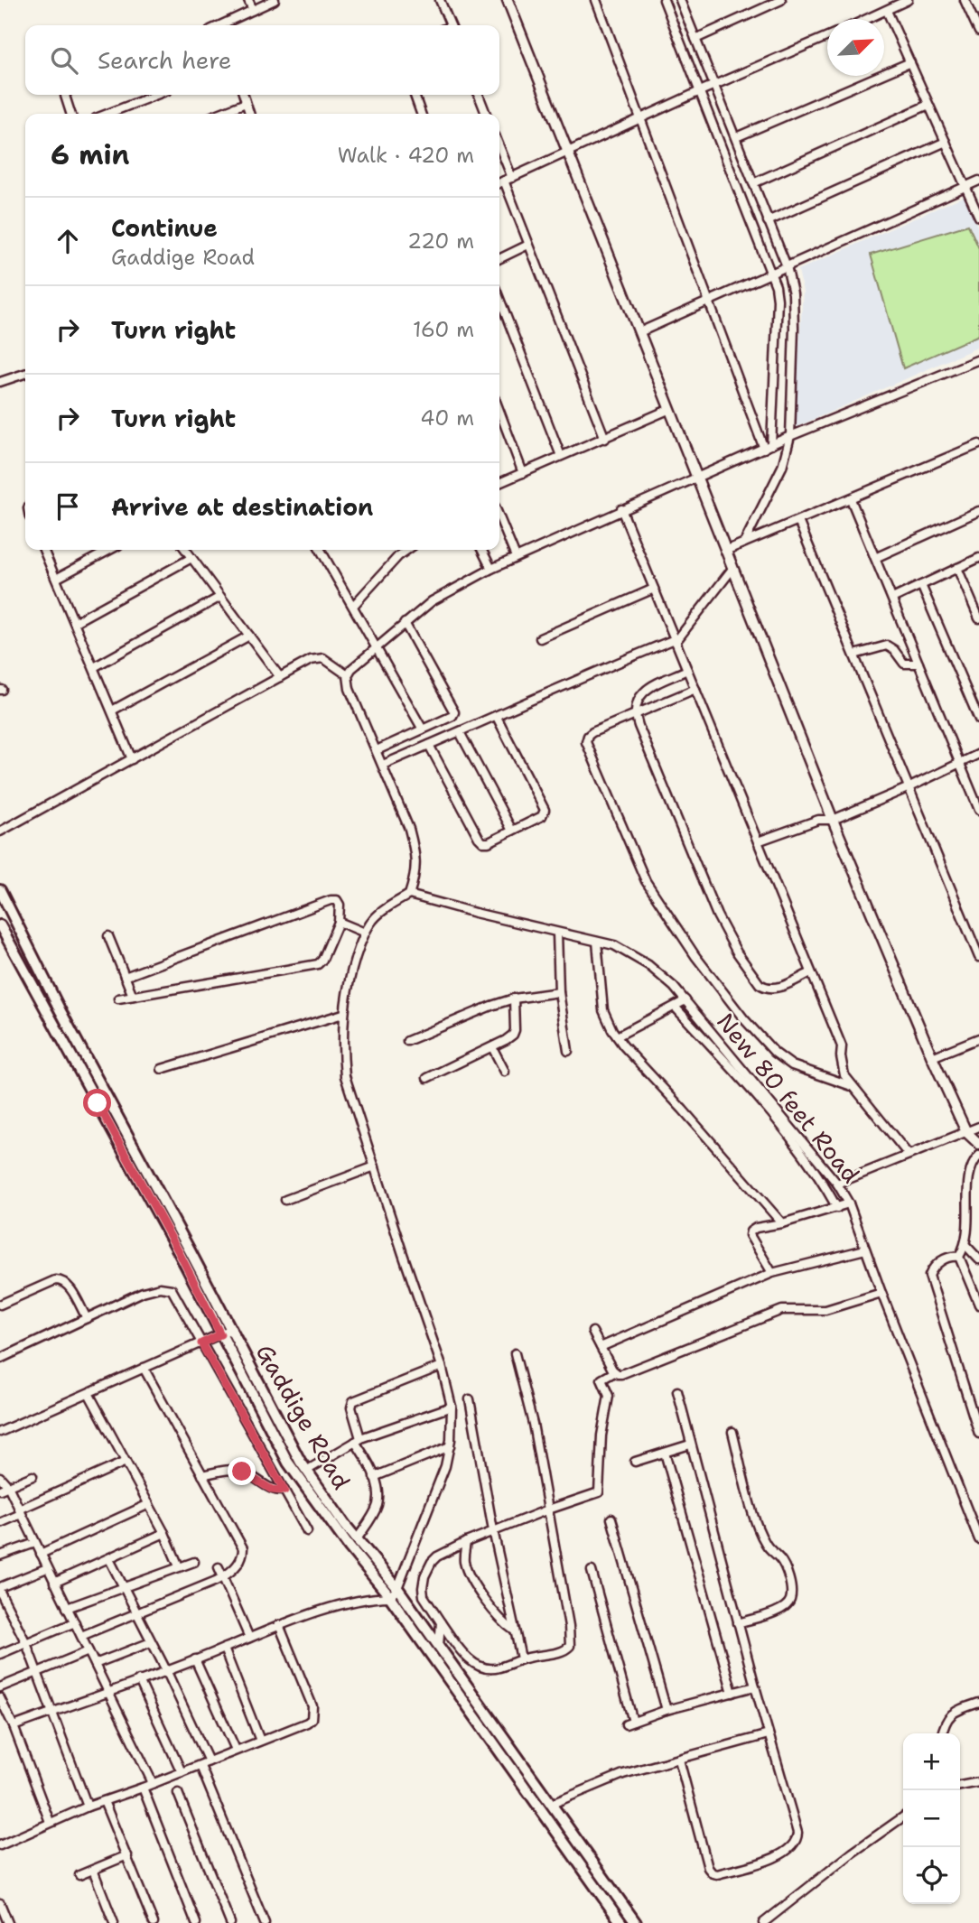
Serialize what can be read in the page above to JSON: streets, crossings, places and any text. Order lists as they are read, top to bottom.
{
  "streets": {
    "main road": ["Gaddige Road"],
    "street": ["New 80 feet Road"]
  },
  "north": "top right",
  "page": {
    "search": "Search here",
    "heading": ["6 min", "Walk · 420 m"],
    "list": [
      ["Continue", "Gaddige Road", "220 m"],
      ["Turn right", "160 m"],
      ["Turn right", "40 m"],
      "Arrive at destination"
    ],
    "map_buttons": ["+", "−"]
  }
}
